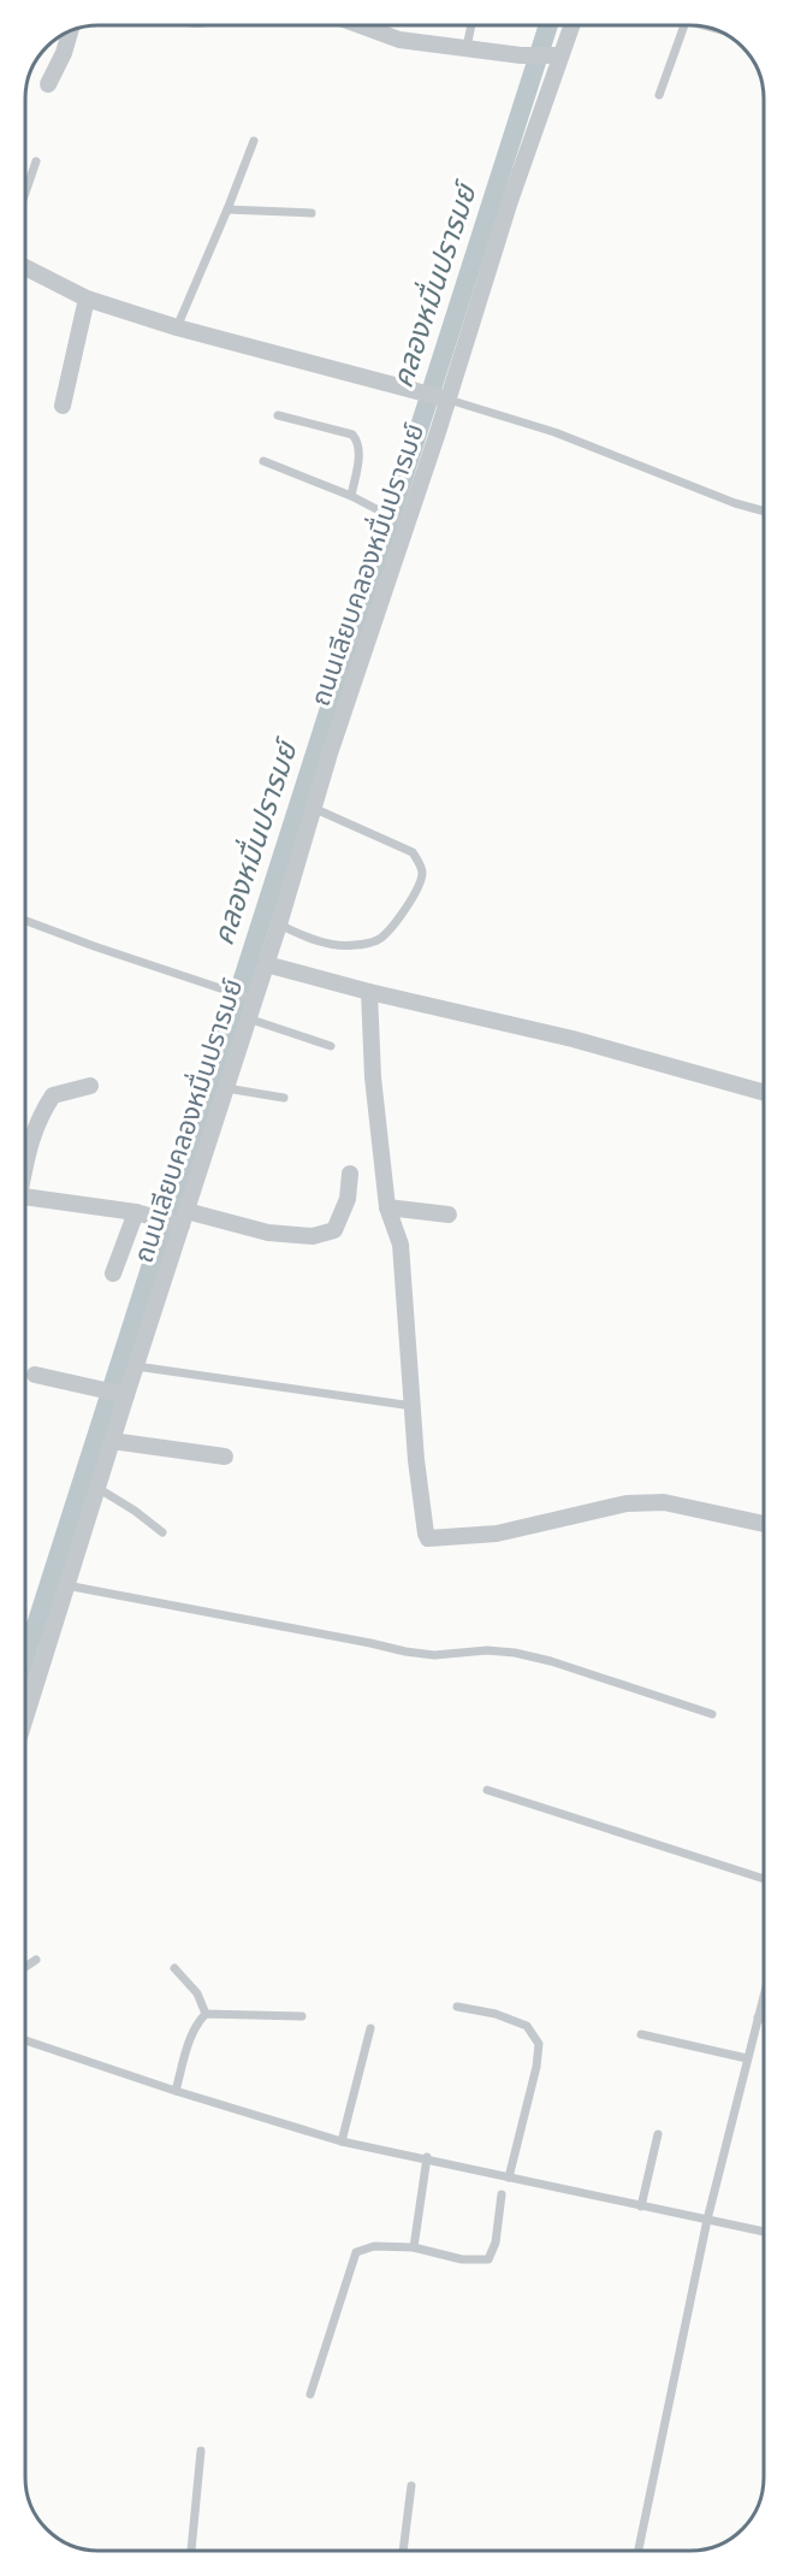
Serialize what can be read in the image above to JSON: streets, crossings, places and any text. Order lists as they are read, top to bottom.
{
  "streets": {
    "street": ["ถนนเลียบคลองหมื่นปรารมย์"]
  },
  "water": ["คลองหมื่นปรารมย์"]
}
